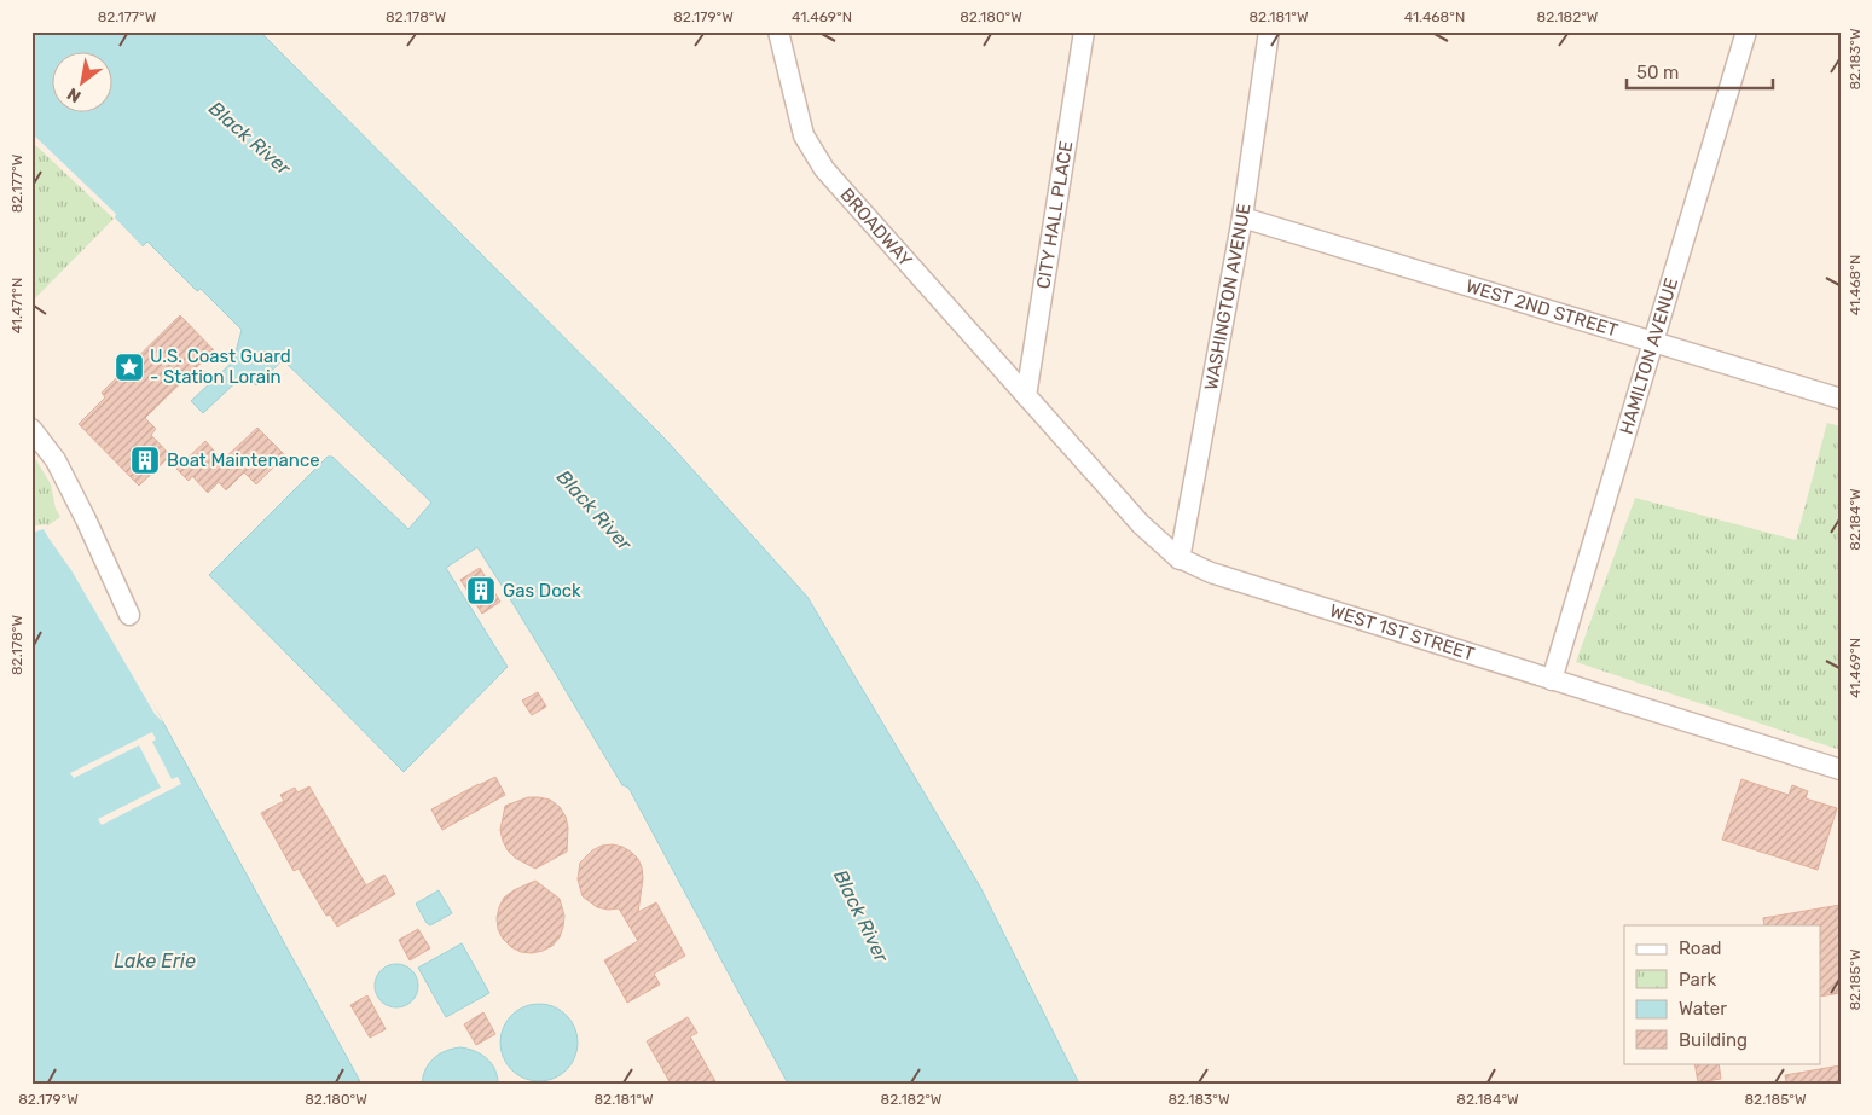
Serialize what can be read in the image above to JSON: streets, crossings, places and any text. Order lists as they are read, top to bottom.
{
  "streets": {
    "street": [
      "CITY HALL PLACE",
      "BROADWAY",
      "WASHINGTON AVENUE",
      "WEST 2ND STREET",
      "HAMILTON AVENUE",
      "WEST 1ST STREET"
    ]
  },
  "crossings": [
    ["CITY HALL PLACE", "BROADWAY"],
    ["CITY HALL PLACE", "WEST 1ST STREET"],
    ["BROADWAY", "WEST 1ST STREET"],
    ["WASHINGTON AVENUE", "WEST 2ND STREET"],
    ["WASHINGTON AVENUE", "WEST 1ST STREET"],
    ["WEST 2ND STREET", "HAMILTON AVENUE"],
    ["HAMILTON AVENUE", "WEST 1ST STREET"]
  ],
  "water": ["Black River", "Lake Erie"],
  "places": {
    "place": ["U.S. Coast Guard - Station Lorain"],
    "building": ["Boat Maintenance", "Gas Dock"]
  },
  "legend": [
    "Road",
    "Park",
    "Water",
    "Building"
  ],
  "scale_bar": "50 m",
  "north": "bottom left",
  "coordinates": [
    "82.177°W",
    "82.178°W",
    "82.179°W",
    "41.469°N",
    "82.180°W",
    "82.181°W",
    "41.468°N",
    "82.182°W",
    "82.183°W",
    "41.471°N",
    "82.184°W",
    "82.185°W"
  ]
}
